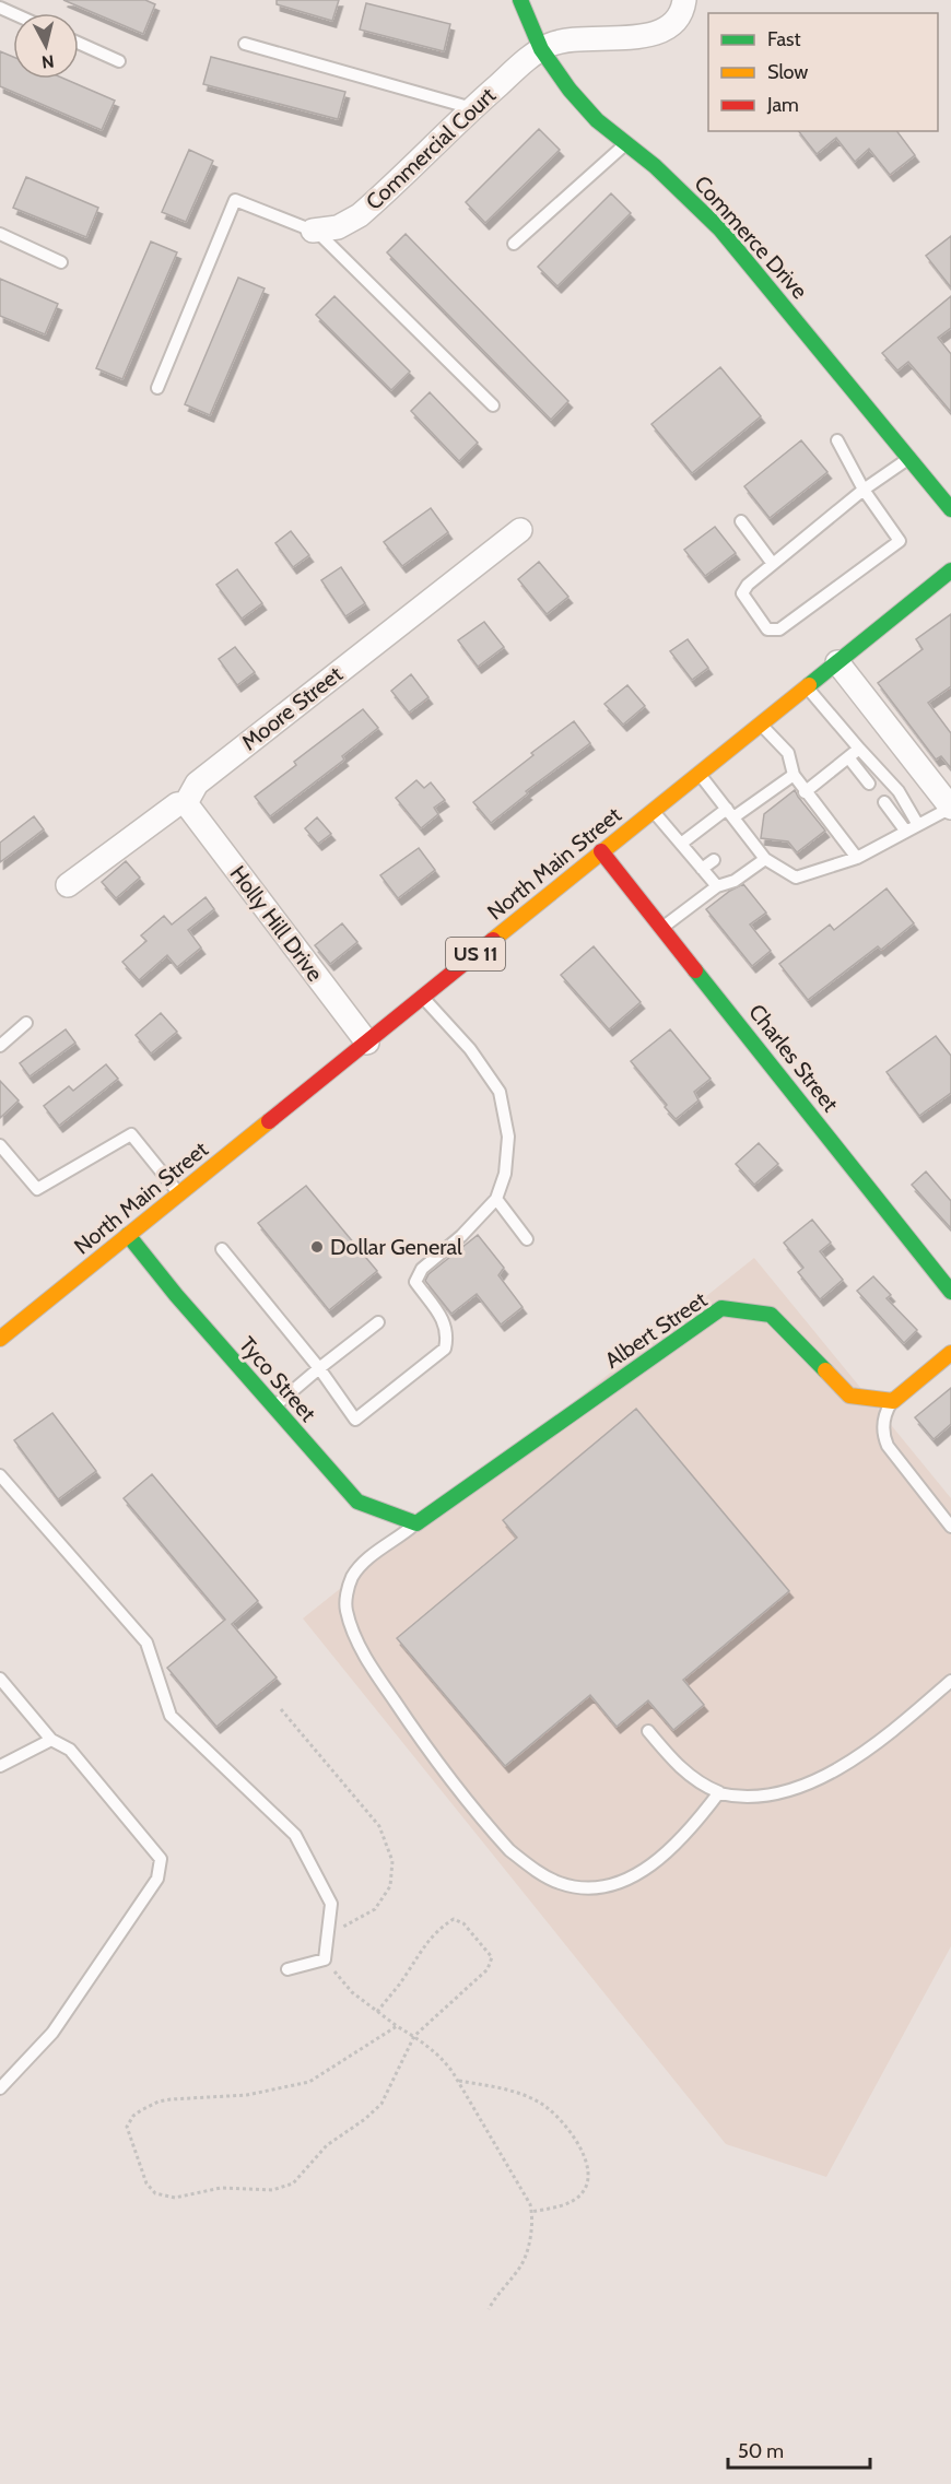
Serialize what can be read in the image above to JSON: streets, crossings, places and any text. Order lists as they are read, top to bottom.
{
  "streets": {
    "street": [
      "Commercial Court",
      "Commerce Drive",
      "Moore Street",
      "North Main Street",
      "Holly Hill Drive",
      "US 11",
      "Charles Street",
      "Albert Street",
      "Tyco Street"
    ]
  },
  "crossings": [
    ["Commercial Court", "Commerce Drive"],
    ["Moore Street", "Holly Hill Drive"],
    ["North Main Street", "Holly Hill Drive"],
    ["North Main Street", "Charles Street"],
    ["North Main Street", "Tyco Street"],
    ["Albert Street", "Tyco Street"]
  ],
  "places": ["Dollar General"],
  "legend": ["Fast", "Slow", "Jam"],
  "scale_bar": "50 m",
  "north": "bottom"
}
